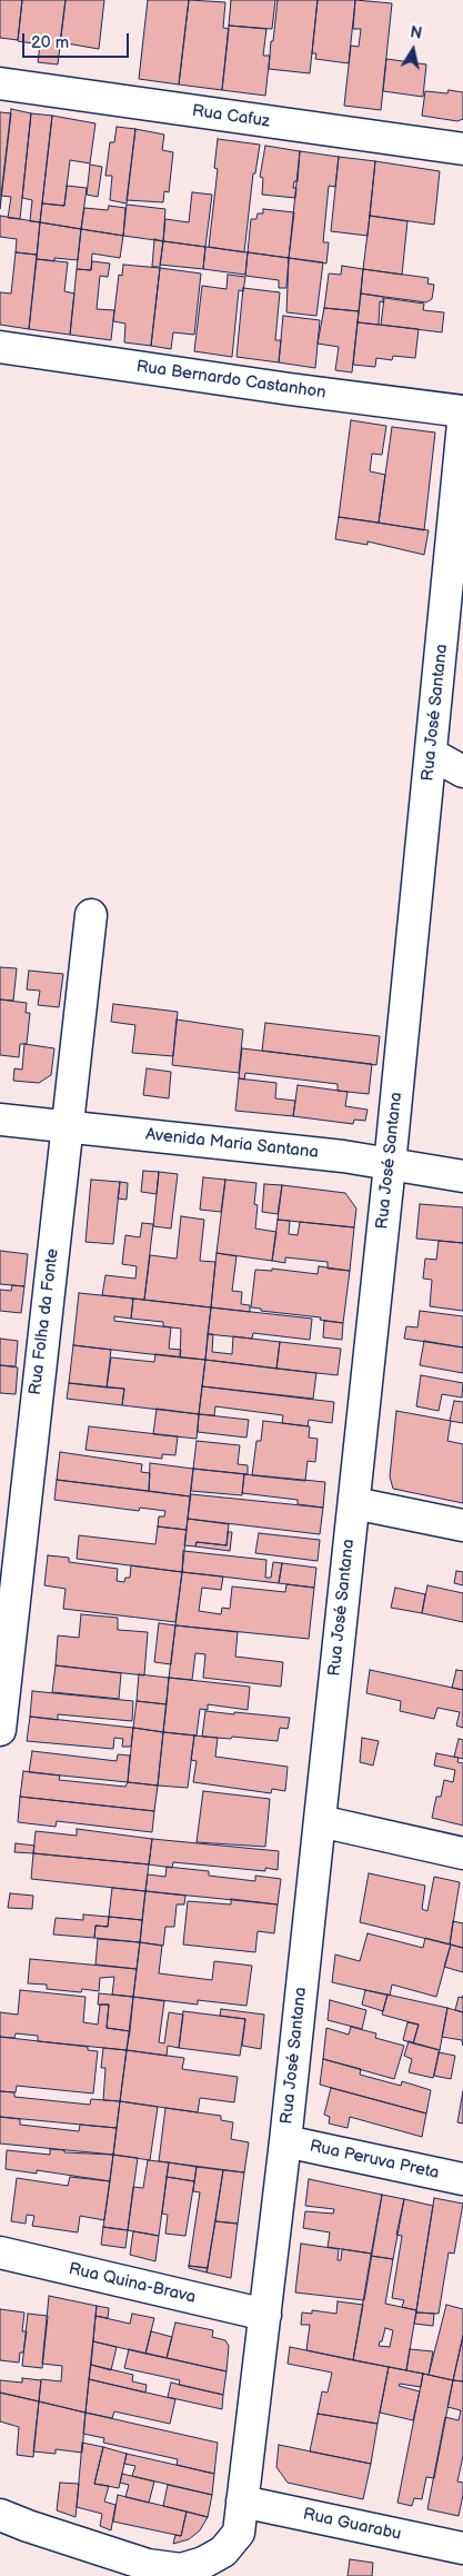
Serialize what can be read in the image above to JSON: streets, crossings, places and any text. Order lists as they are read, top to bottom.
{
  "streets": {
    "street": [
      "Rua Cafuz",
      "Rua Bernardo Castanhon",
      "Rua José Santana",
      "Avenida Maria Santana",
      "Rua Folha da Fonte",
      "Rua Peruva Preta",
      "Rua Quina-Brava",
      "Rua Guarabu"
    ]
  },
  "crossings": [
    ["Rua José Santana", "Avenida Maria Santana"],
    ["Rua José Santana", "Rua Peruva Preta"],
    ["Rua José Santana", "Rua Quina-Brava"],
    ["Rua José Santana", "Rua Guarabu"],
    ["Avenida Maria Santana", "Rua Folha da Fonte"]
  ],
  "scale_bar": "20 m",
  "north": "top"
}
